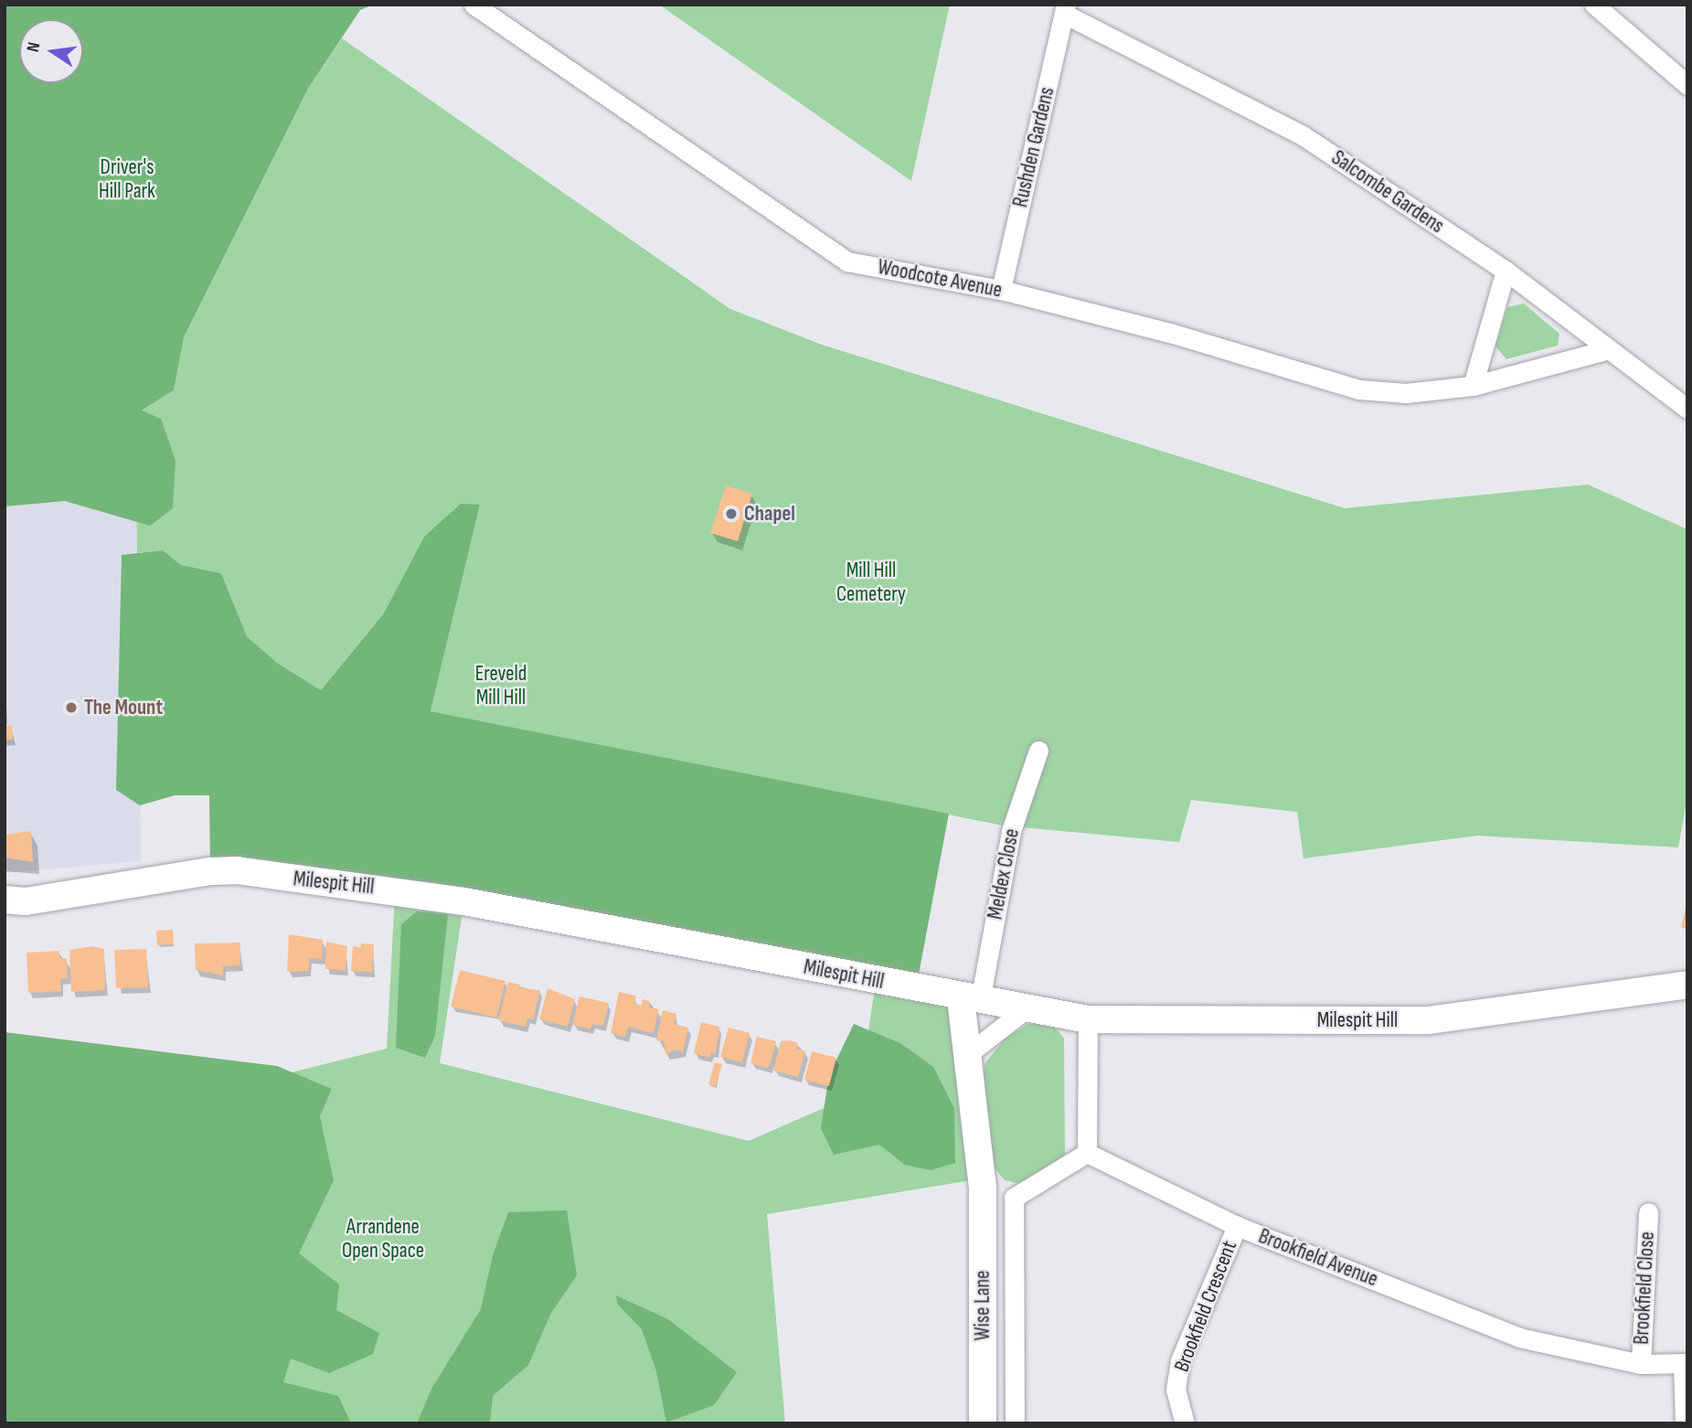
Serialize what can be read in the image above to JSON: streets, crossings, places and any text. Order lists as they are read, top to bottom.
{
  "streets": {
    "street": [
      "Rushden Gardens",
      "Salcombe Gardens",
      "Woodcote Avenue",
      "Meldex Close",
      "Milespit Hill",
      "Brookfield Avenue",
      "Brookfield Close",
      "Wise Lane",
      "Brookfield Crescent"
    ]
  },
  "crossings": [
    ["Rushden Gardens", "Salcombe Gardens"],
    ["Rushden Gardens", "Woodcote Avenue"],
    ["Salcombe Gardens", "Woodcote Avenue"],
    ["Meldex Close", "Milespit Hill"],
    ["Meldex Close", "Wise Lane"],
    ["Milespit Hill", "Wise Lane"],
    ["Brookfield Avenue", "Brookfield Close"],
    ["Brookfield Avenue", "Brookfield Crescent"]
  ],
  "parks": [
    "Driver's Hill Park",
    "Mill Hill Cemetery",
    "Ereveld Mill Hill",
    "Arrandene Open Space"
  ],
  "places": ["Chapel", "The Mount"],
  "north": "left"
}
